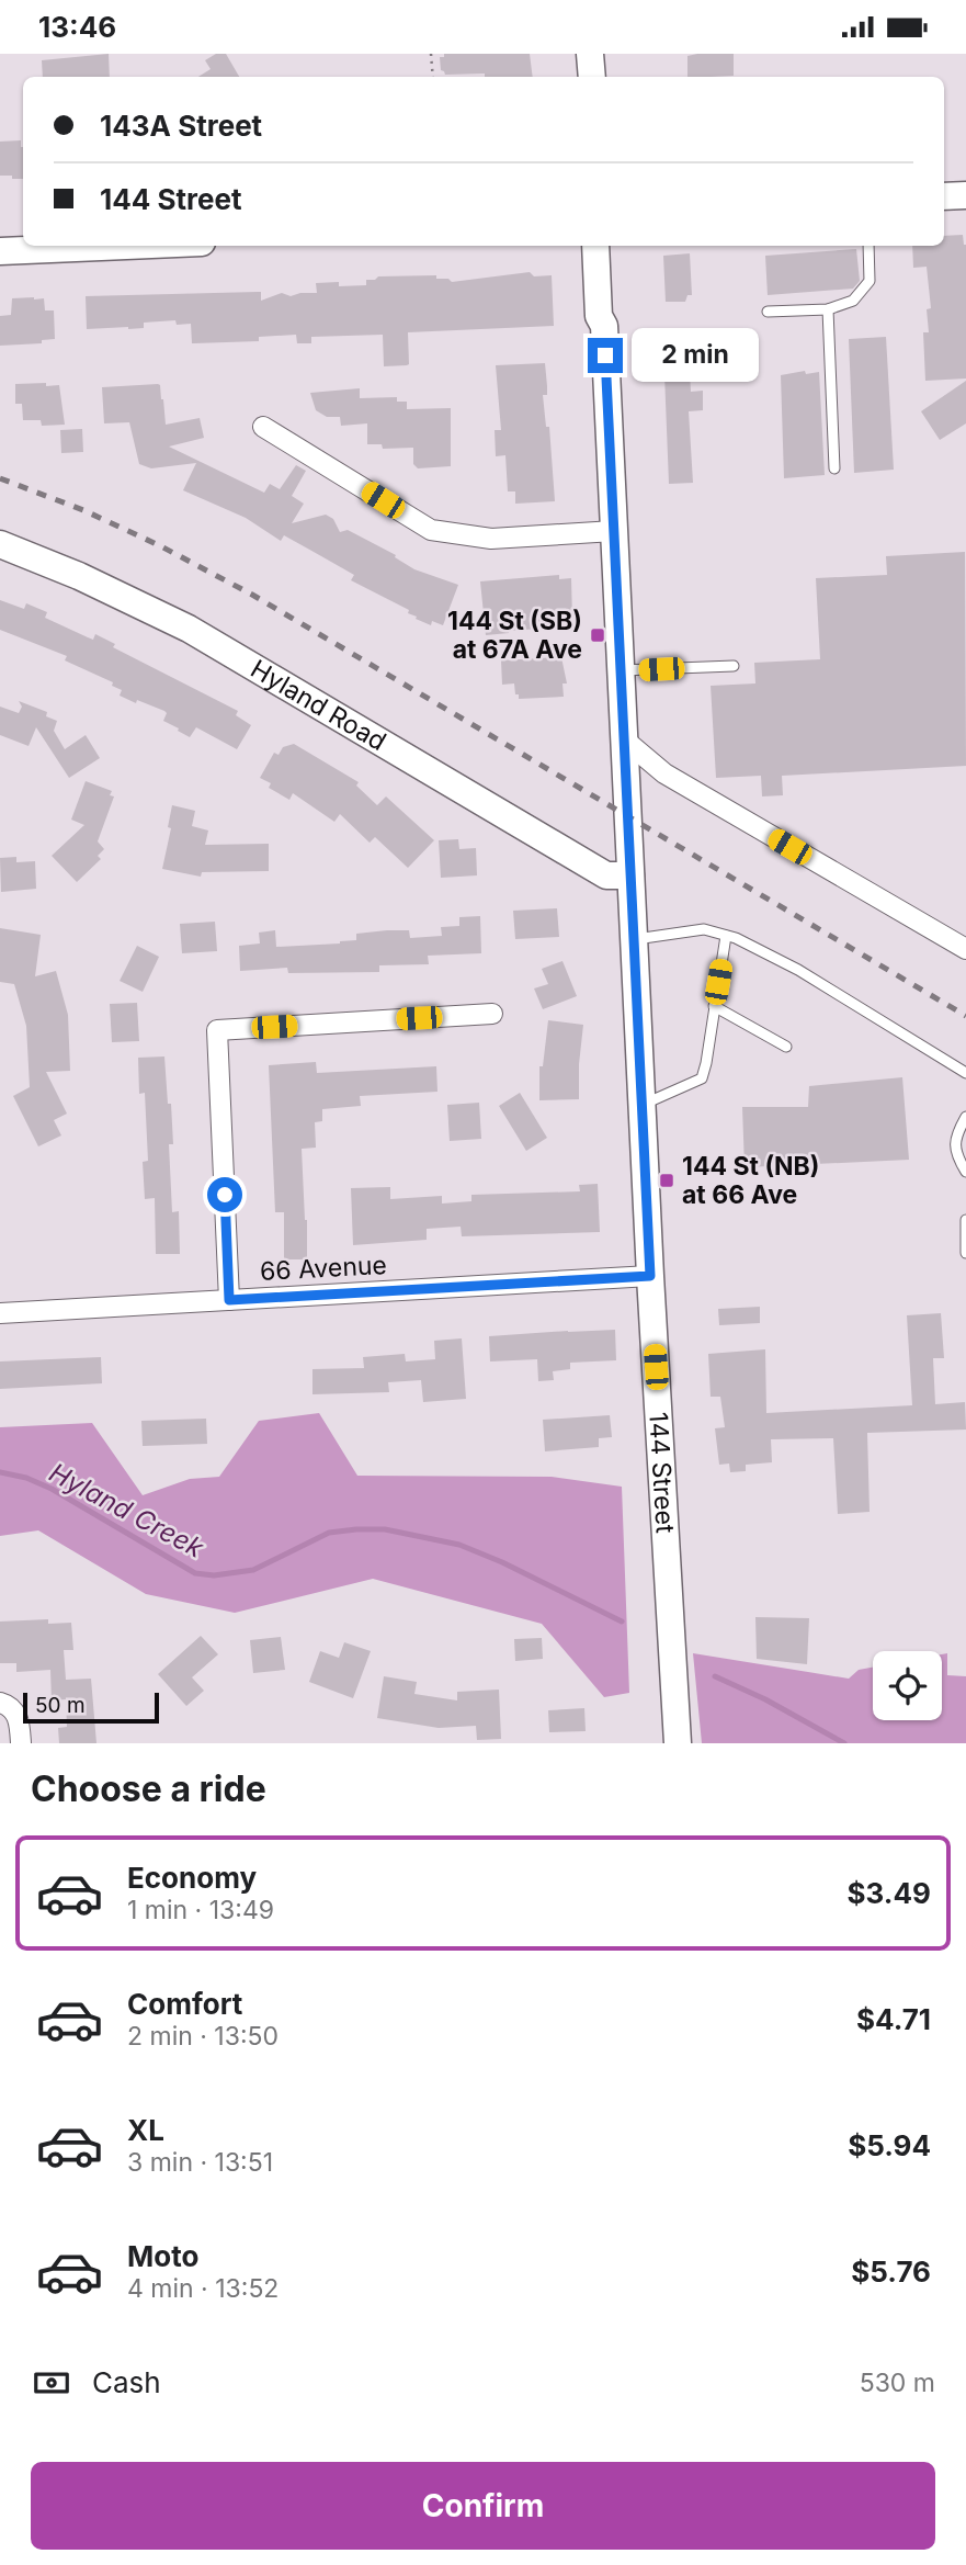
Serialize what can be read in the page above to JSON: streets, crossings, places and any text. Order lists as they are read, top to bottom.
{
  "streets": {
    "main road": ["Hyland Road", "144 Street"],
    "street": ["66 Avenue"]
  },
  "crossings": [
    ["Hyland Road", "144 Street"],
    ["66 Avenue", "144 Street"]
  ],
  "water": ["Hyland Creek"],
  "places": {
    "transit": ["144 St (SB) at 67A Ave", "144 St (NB) at 66 Ave"]
  },
  "scale_bar": "50 m",
  "page": {
    "status": "13:46",
    "banner": ["143A Street", "144 Street"],
    "bubble": "2 min",
    "scale": "50 m",
    "heading": "Choose a ride",
    "list": [
      {
        "name": "Economy",
        "note": "1 min · 13:49",
        "value": "$3.49"
      },
      {
        "name": "Comfort",
        "note": "2 min · 13:50",
        "value": "$4.71"
      },
      {
        "name": "XL",
        "note": "3 min · 13:51",
        "value": "$5.94"
      },
      {
        "name": "Moto",
        "note": "4 min · 13:52",
        "value": "$5.76"
      }
    ],
    "pay": ["Cash", "530 m"],
    "buttons": "Confirm"
  }
}
